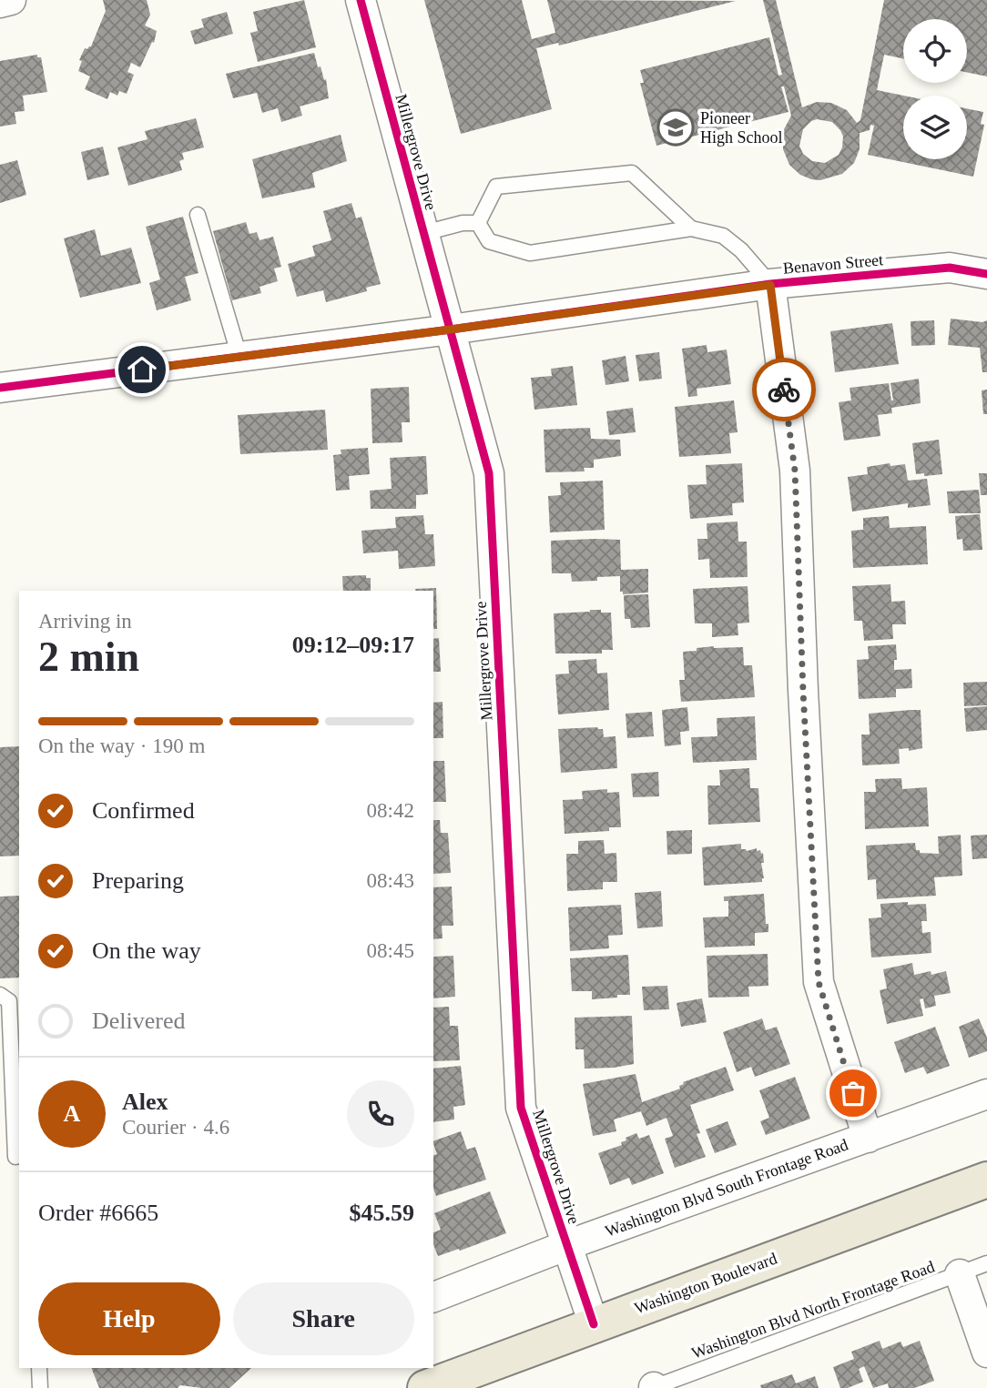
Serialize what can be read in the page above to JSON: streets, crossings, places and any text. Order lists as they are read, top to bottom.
{
  "streets": {
    "main road": ["Washington Boulevard"],
    "street": ["Millergrove Drive", "Benavon Street", "Washington Blvd South Frontage Road"],
    "lane": ["Washington Blvd North Frontage Road"]
  },
  "crossings": [
    ["Millergrove Drive", "Benavon Street"],
    ["Millergrove Drive", "Washington Blvd South Frontage Road"],
    ["Millergrove Drive", "Washington Boulevard"]
  ],
  "places": {
    "school or university": ["Pioneer High School"]
  },
  "page": {
    "heading": ["2 min", "Arriving in", "09:12–09:17"],
    "panel": [
      "Alex",
      "Courier · 4.6",
      "Order #6665",
      "$45.59"
    ],
    "bar": "On the way · 190 m",
    "list": [
      ["Confirmed", "08:42"],
      ["Preparing", "08:43"],
      ["On the way", "08:45"],
      "Delivered"
    ],
    "round": "A",
    "buttons": ["Help", "Share"]
  }
}
